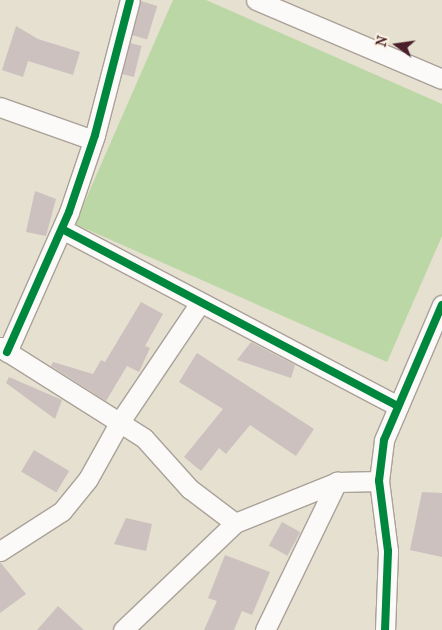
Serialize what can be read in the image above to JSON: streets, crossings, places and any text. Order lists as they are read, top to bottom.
{
  "north": "left"
}
